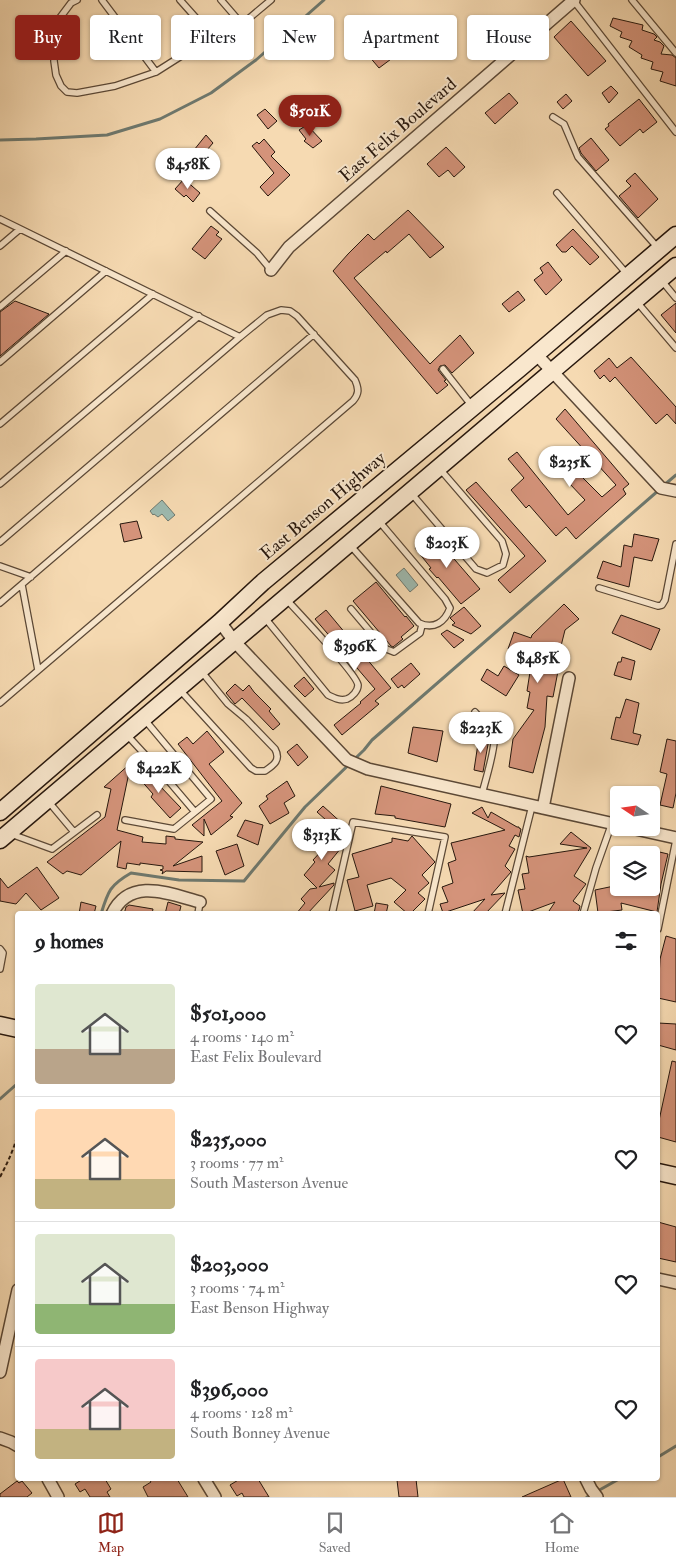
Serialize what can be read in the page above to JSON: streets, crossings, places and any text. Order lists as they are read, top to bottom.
{
  "streets": {
    "main road": ["East Benson Highway"],
    "street": ["East Felix Boulevard"]
  },
  "north": "left",
  "page": {
    "chip": [
      "Buy",
      "Rent",
      "Filters",
      "New",
      "Apartment",
      "House"
    ],
    "price": [
      "$501K",
      "$458K",
      "$235K",
      "$203K",
      "$396K",
      "$485K",
      "$223K",
      "$422K",
      "$313K"
    ],
    "heading": "9 homes",
    "list": [
      {
        "name": "$501,000",
        "note": "4 rooms · 140 m² · East Felix Boulevard"
      },
      {
        "name": "$235,000",
        "note": "3 rooms · 77 m² · South Masterson Avenue"
      },
      {
        "name": "$203,000",
        "note": "3 rooms · 74 m² · East Benson Highway"
      },
      {
        "name": "$396,000",
        "note": "4 rooms · 128 m² · South Bonney Avenue"
      }
    ],
    "tabs": ["Map", "Saved", "Home"]
  }
}
